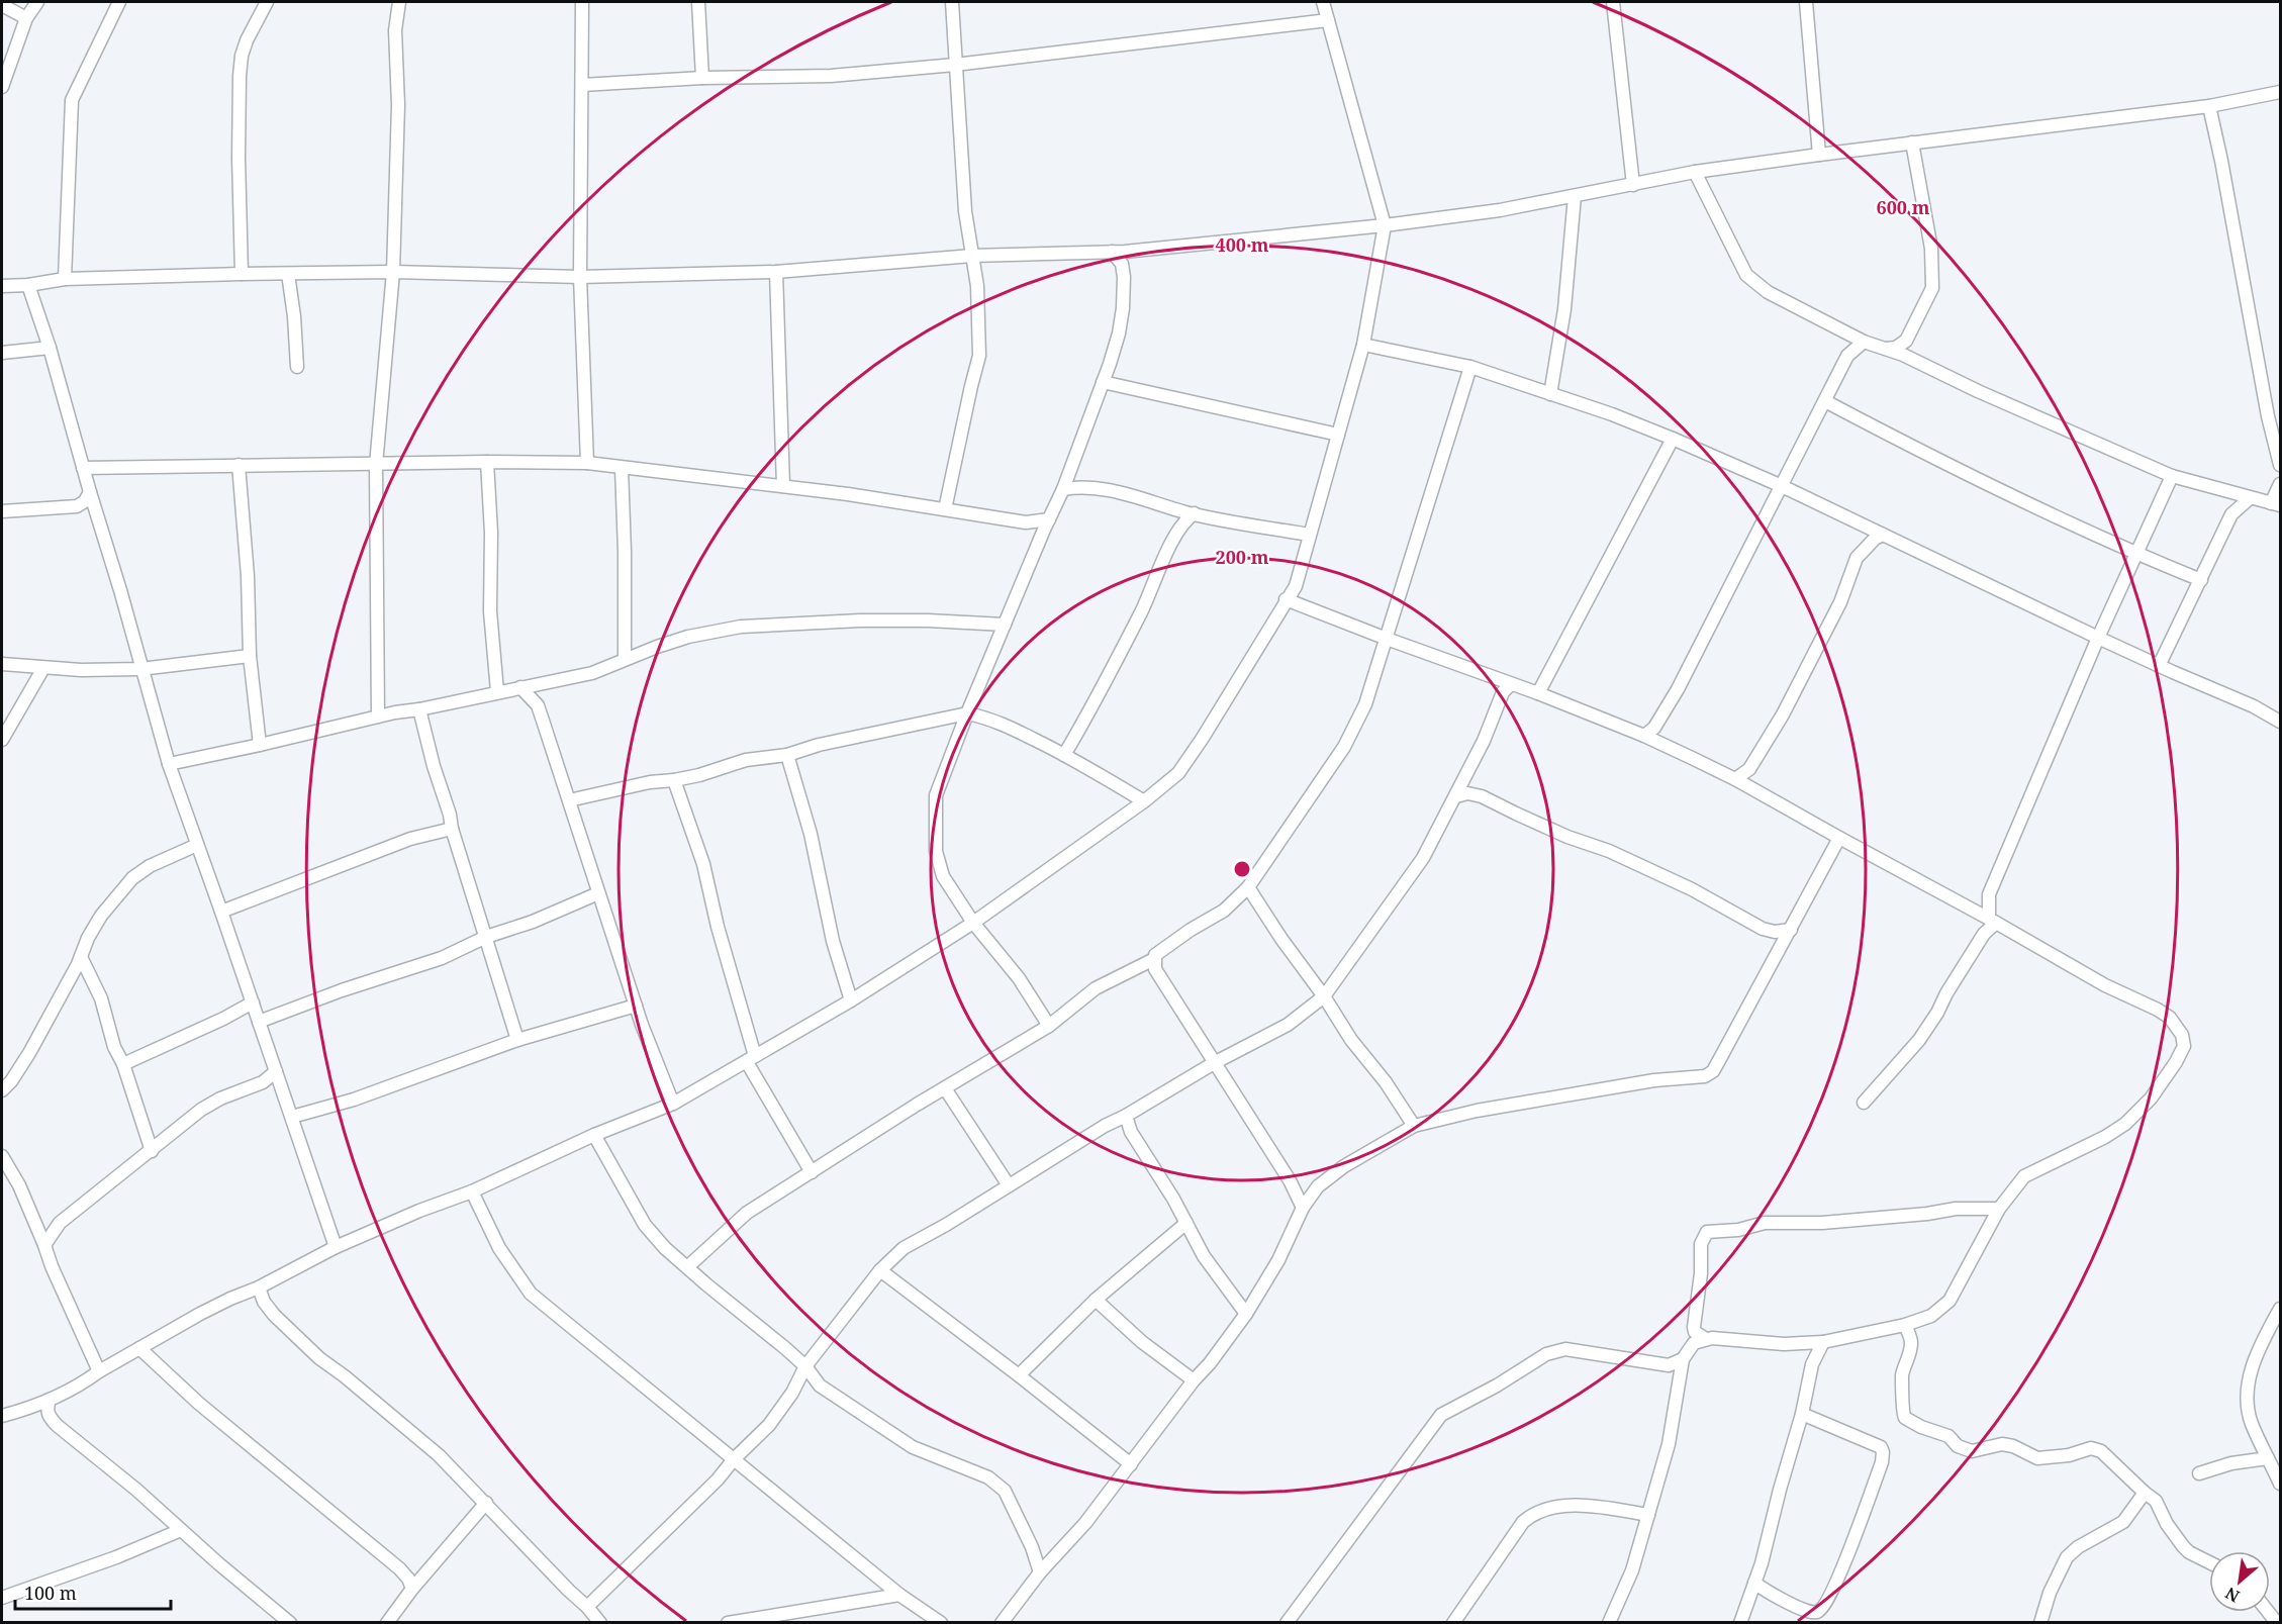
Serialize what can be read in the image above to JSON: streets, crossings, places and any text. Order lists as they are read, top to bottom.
{
  "scale_bar": "100 m",
  "north": "bottom left",
  "rings": ["600 m", "400 m", "200 m"]
}
